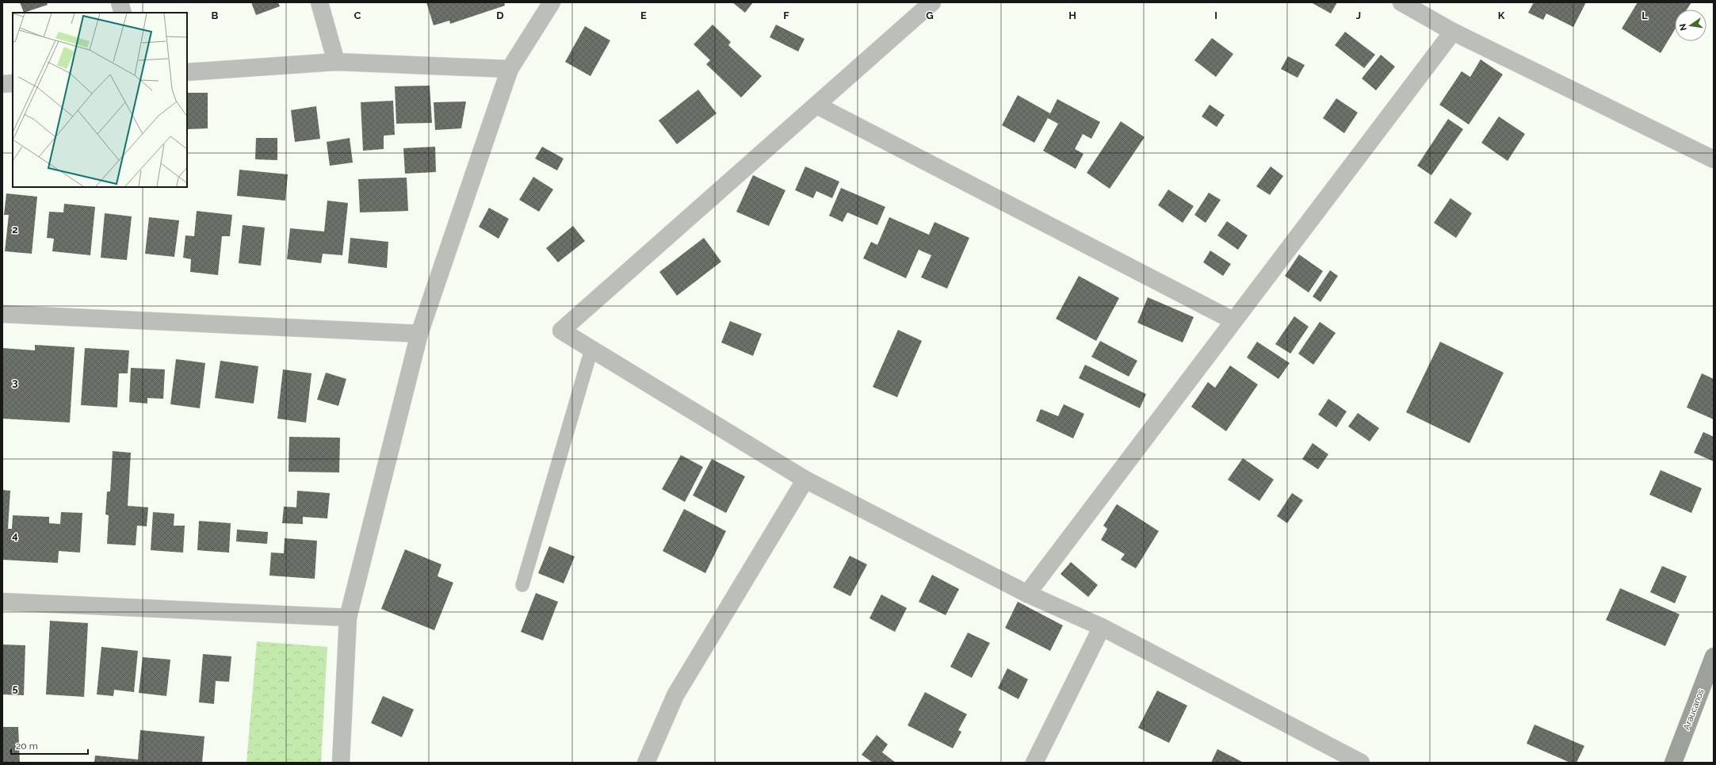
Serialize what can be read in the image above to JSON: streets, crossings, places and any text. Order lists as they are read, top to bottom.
{
  "streets": {
    "street": ["Araucanos"]
  },
  "scale_bar": "20 m",
  "north": "left",
  "grid": {
    "columns": [
      "B",
      "C",
      "D",
      "E",
      "F",
      "G",
      "H",
      "I",
      "J",
      "K",
      "L"
    ],
    "rows": [
      "2",
      "3",
      "4",
      "5"
    ]
  }
}
